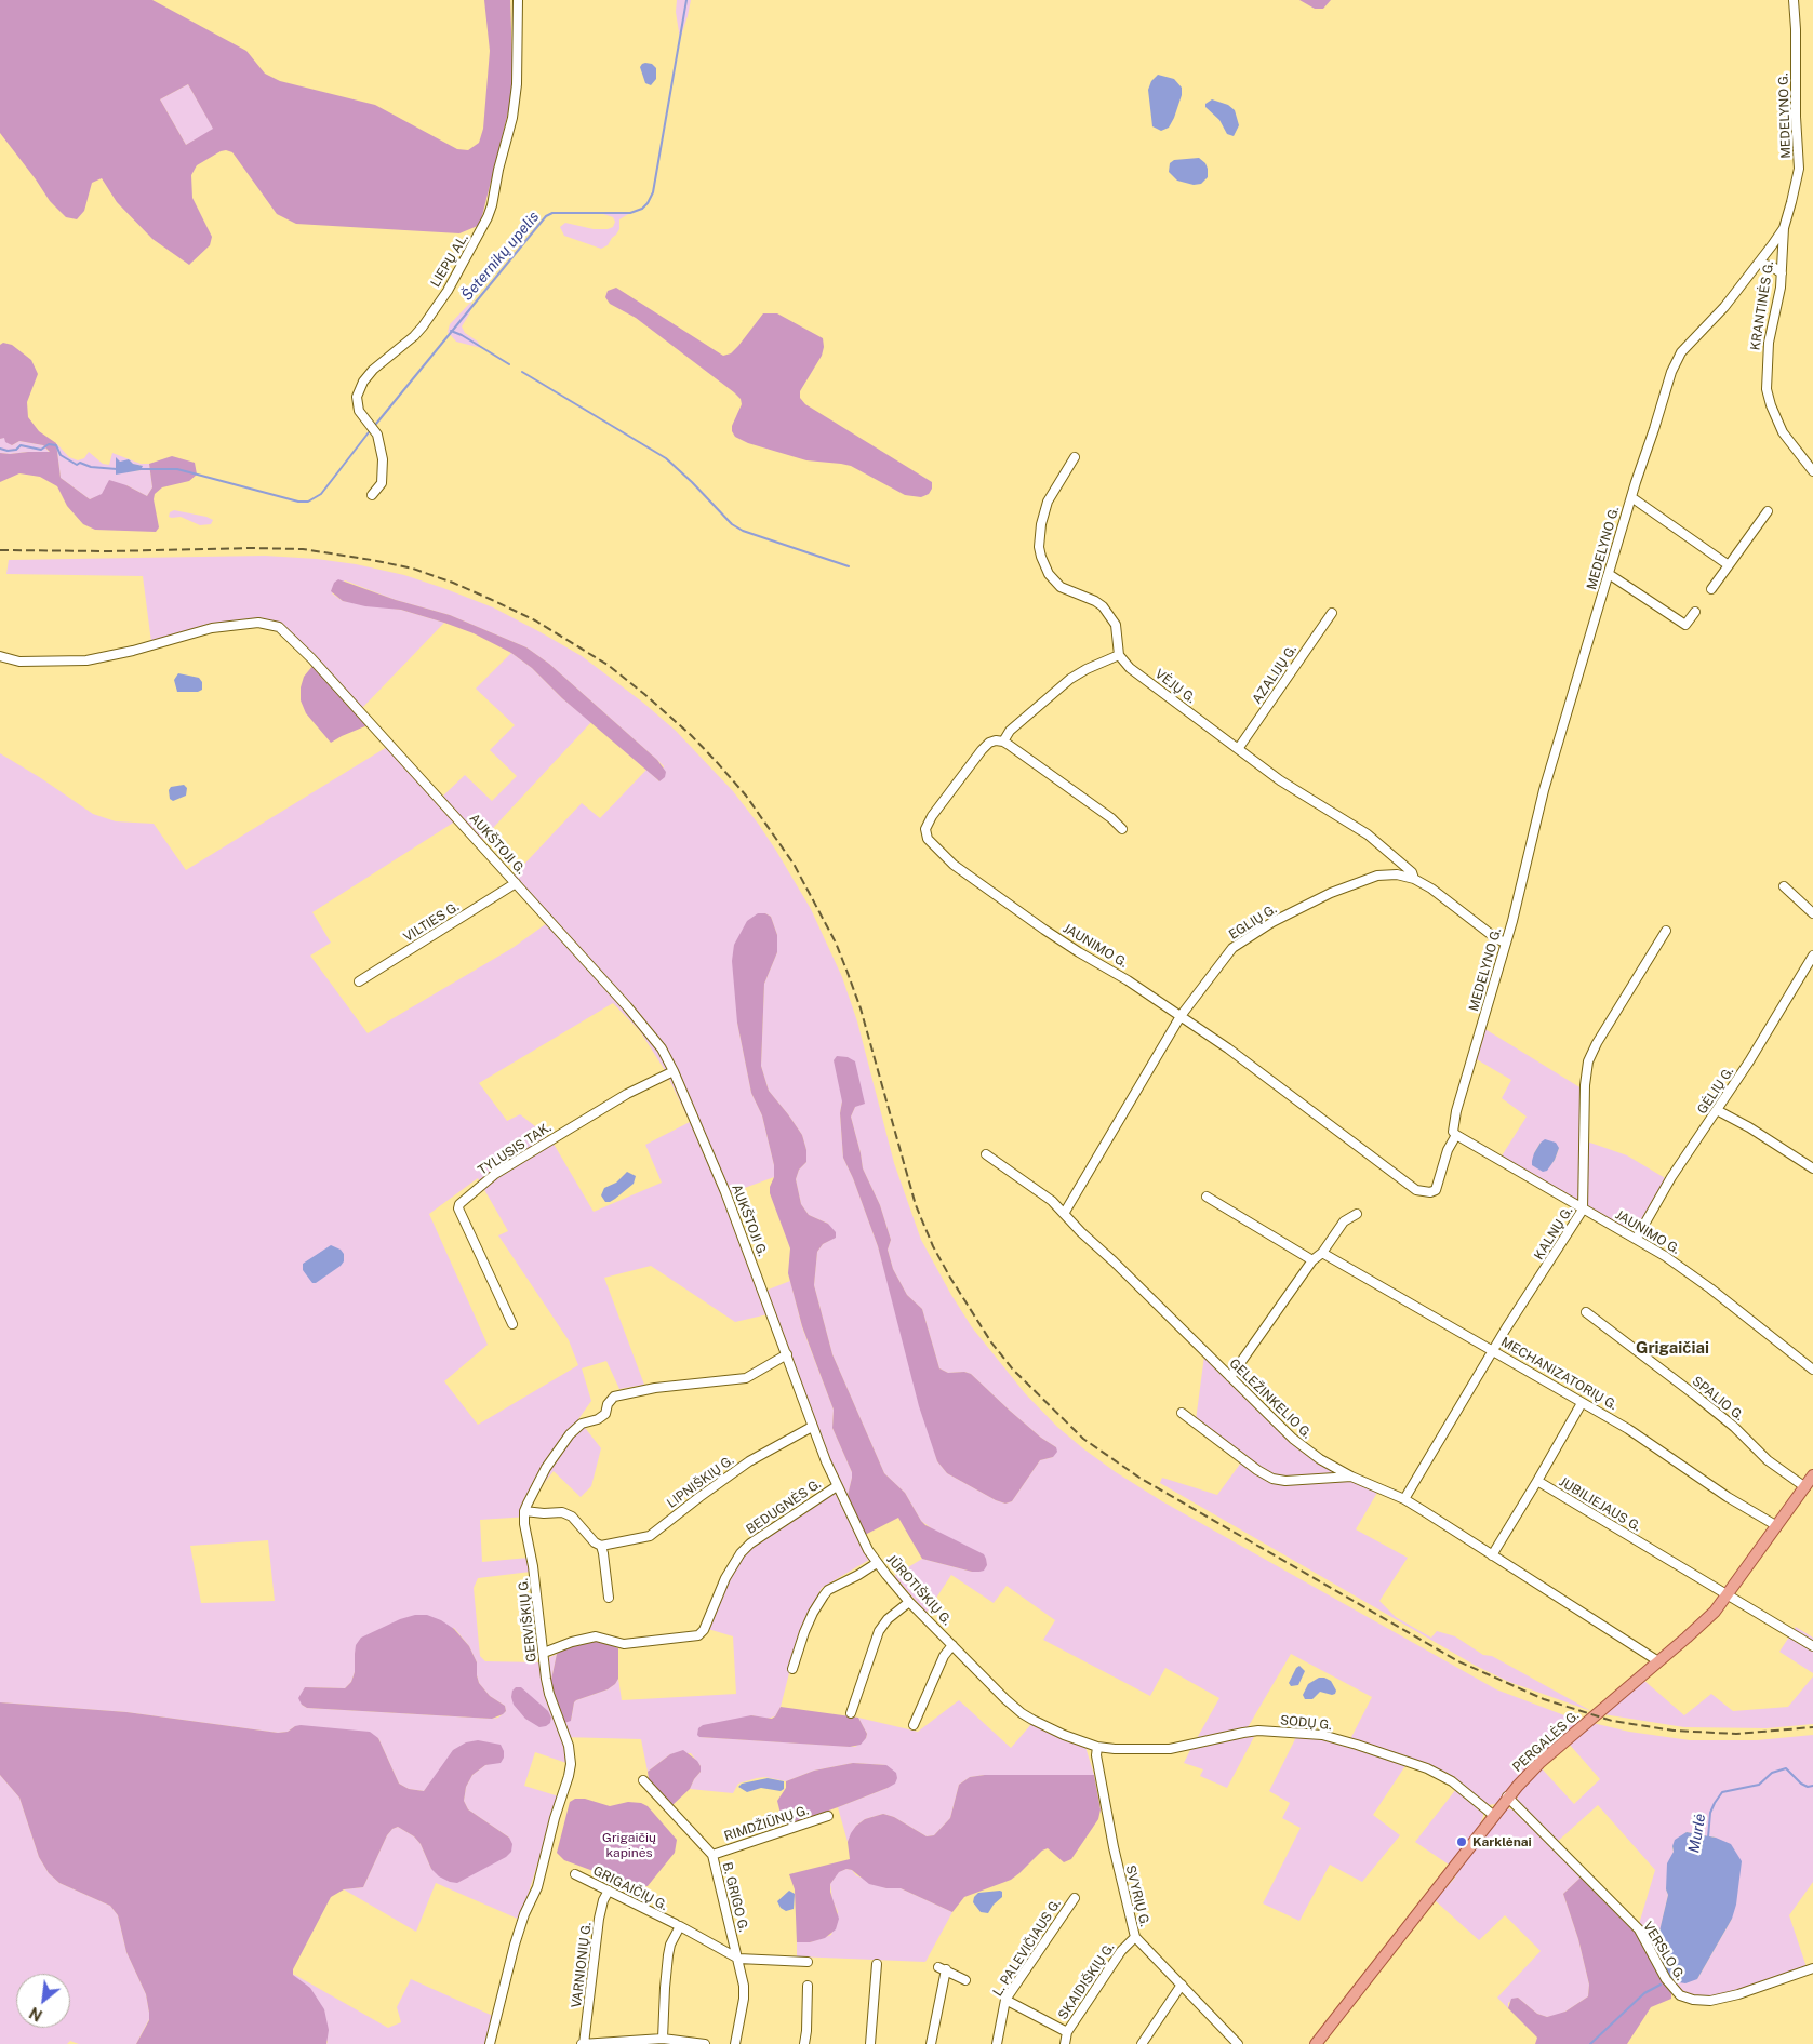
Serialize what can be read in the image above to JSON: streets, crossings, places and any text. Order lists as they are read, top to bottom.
{
  "streets": {
    "main road": ["PERGALĖS G."],
    "street": [
      "MEDELYNO G.",
      "LIEPŲ AL.",
      "KRANTINĖS G.",
      "AZALIJŲ G.",
      "VĖJŲ G.",
      "AUKŠTOJI G.",
      "VILTIES G.",
      "EGLIŲ G.",
      "JAUNIMO G.",
      "GĖLIŲ G.",
      "TYLUSIS TAK.",
      "KALNŲ G.",
      "MECHANIZATORIŲ G.",
      "GELEŽINKELIO G.",
      "SPALIO G.",
      "LIPNIŠKIŲ G.",
      "JUBILIEJAUS G.",
      "BEDUGNĖS G.",
      "JŪROTIŠKIŲ G.",
      "GERVIŠKIŲ G.",
      "SODŲ G.",
      "RIMDŽIŪNŲ G.",
      "GRIGAIČIŲ G.",
      "SVYRIŲ G.",
      "B. GRIGO G.",
      "L. PALEVIČIAUS G.",
      "VERSLO G.",
      "VARNIONIŲ G.",
      "SKAIDIŠKIŲ G."
    ]
  },
  "crossings": [
    ["MEDELYNO G.", "KRANTINĖS G."],
    ["MEDELYNO G.", "EGLIŲ G."],
    ["MEDELYNO G.", "JAUNIMO G."],
    ["AZALIJŲ G.", "VĖJŲ G."],
    ["VĖJŲ G.", "EGLIŲ G."],
    ["AUKŠTOJI G.", "VILTIES G."],
    ["AUKŠTOJI G.", "TYLUSIS TAK."],
    ["AUKŠTOJI G.", "JŪROTIŠKIŲ G."],
    ["EGLIŲ G.", "JAUNIMO G."],
    ["EGLIŲ G.", "GELEŽINKELIO G."],
    ["JAUNIMO G.", "GĖLIŲ G."],
    ["JAUNIMO G.", "KALNŲ G."],
    ["KALNŲ G.", "MECHANIZATORIŲ G."],
    ["KALNŲ G.", "GELEŽINKELIO G."],
    ["MECHANIZATORIŲ G.", "JUBILIEJAUS G."],
    ["MECHANIZATORIŲ G.", "PERGALĖS G."],
    ["GELEŽINKELIO G.", "PERGALĖS G."],
    ["SPALIO G.", "PERGALĖS G."],
    ["LIPNIŠKIŲ G.", "JŪROTIŠKIŲ G."],
    ["JUBILIEJAUS G.", "PERGALĖS G."],
    ["BEDUGNĖS G.", "JŪROTIŠKIŲ G."],
    ["BEDUGNĖS G.", "GERVIŠKIŲ G."],
    ["JŪROTIŠKIŲ G.", "SODŲ G."],
    ["JŪROTIŠKIŲ G.", "SVYRIŲ G."],
    ["SODŲ G.", "PERGALĖS G."],
    ["SODŲ G.", "SVYRIŲ G."],
    ["PERGALĖS G.", "VERSLO G."],
    ["RIMDŽIŪNŲ G.", "B. GRIGO G."],
    ["GRIGAIČIŲ G.", "B. GRIGO G."],
    ["GRIGAIČIŲ G.", "VARNIONIŲ G."],
    ["SVYRIŲ G.", "SKAIDIŠKIŲ G."]
  ],
  "districts": ["Grigaičiai"],
  "water": ["Šeternikų upelis", "Murlė"],
  "parks": ["Grigaičių kapinės"],
  "places": ["Karklėnai"],
  "north": "bottom left"
}
